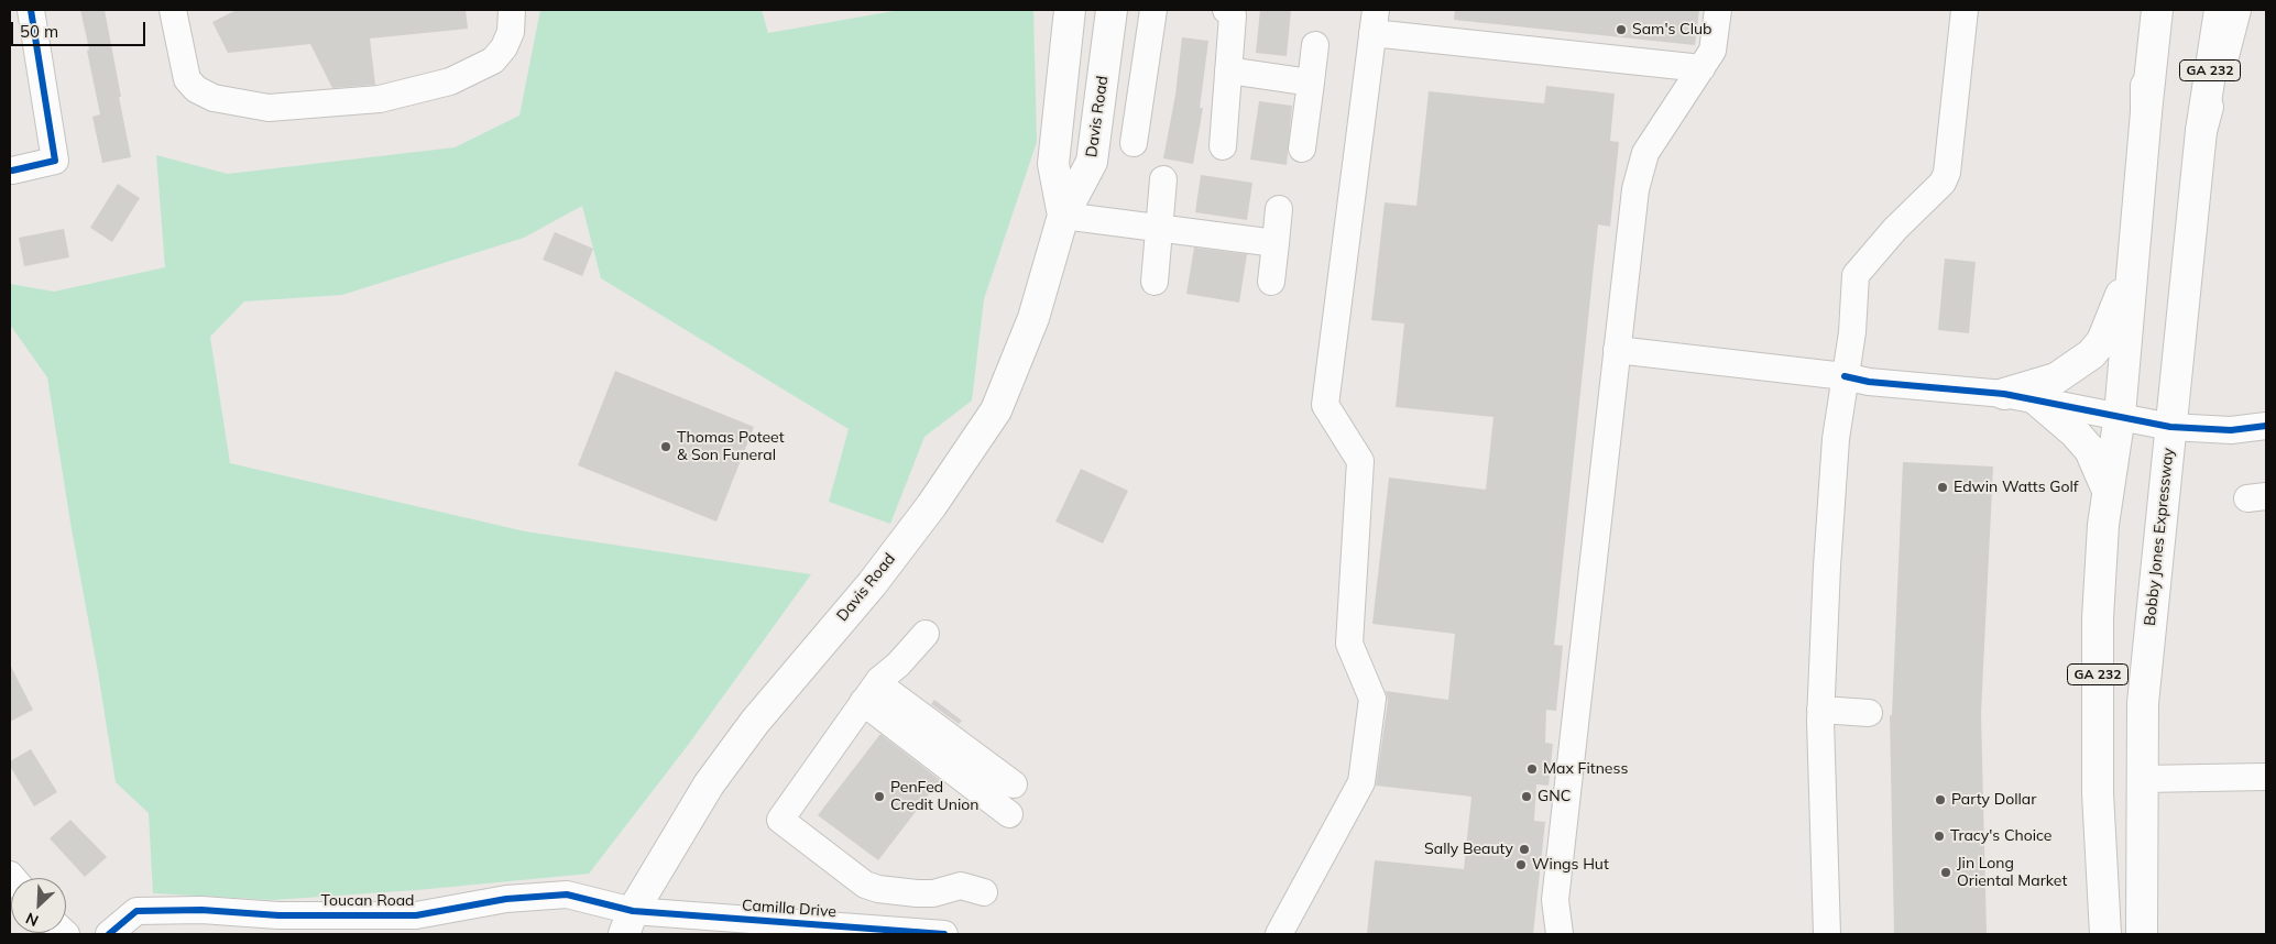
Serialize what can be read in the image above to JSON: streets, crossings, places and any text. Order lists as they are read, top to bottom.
{
  "streets": {
    "main road": ["GA 232", "Davis Road", "Bobby Jones Expressway"],
    "street": ["Toucan Road", "Camilla Drive"]
  },
  "crossings": [
    ["Davis Road", "Toucan Road"],
    ["Davis Road", "Camilla Drive"],
    ["Toucan Road", "Camilla Drive"]
  ],
  "places": [
    "Sam's Club",
    "Thomas Poteet & Son Funeral",
    "Edwin Watts Golf",
    "Max Fitness",
    "PenFed Credit Union",
    "GNC",
    "Party Dollar",
    "Tracy's Choice",
    "Sally Beauty",
    "Wings Hut",
    "Jin Long Oriental Market"
  ],
  "scale_bar": "50 m",
  "north": "bottom left"
}
